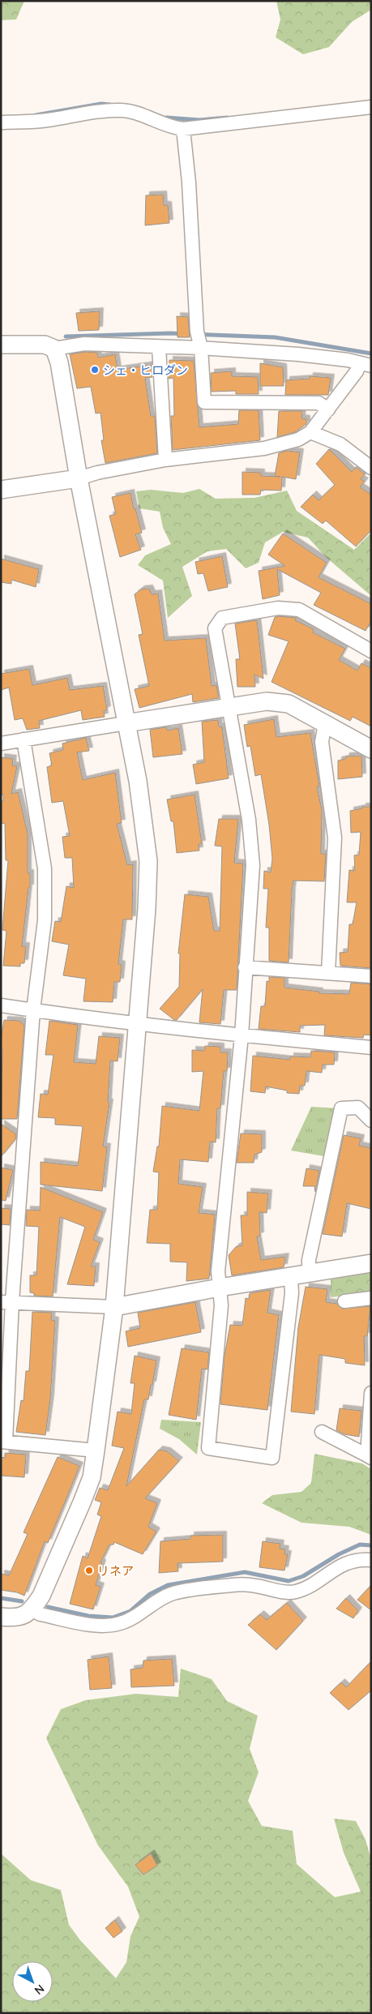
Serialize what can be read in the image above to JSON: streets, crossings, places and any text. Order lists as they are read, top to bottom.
{
  "places": ["シェ・ヒロダン", "リネア"],
  "north": "bottom right"
}
